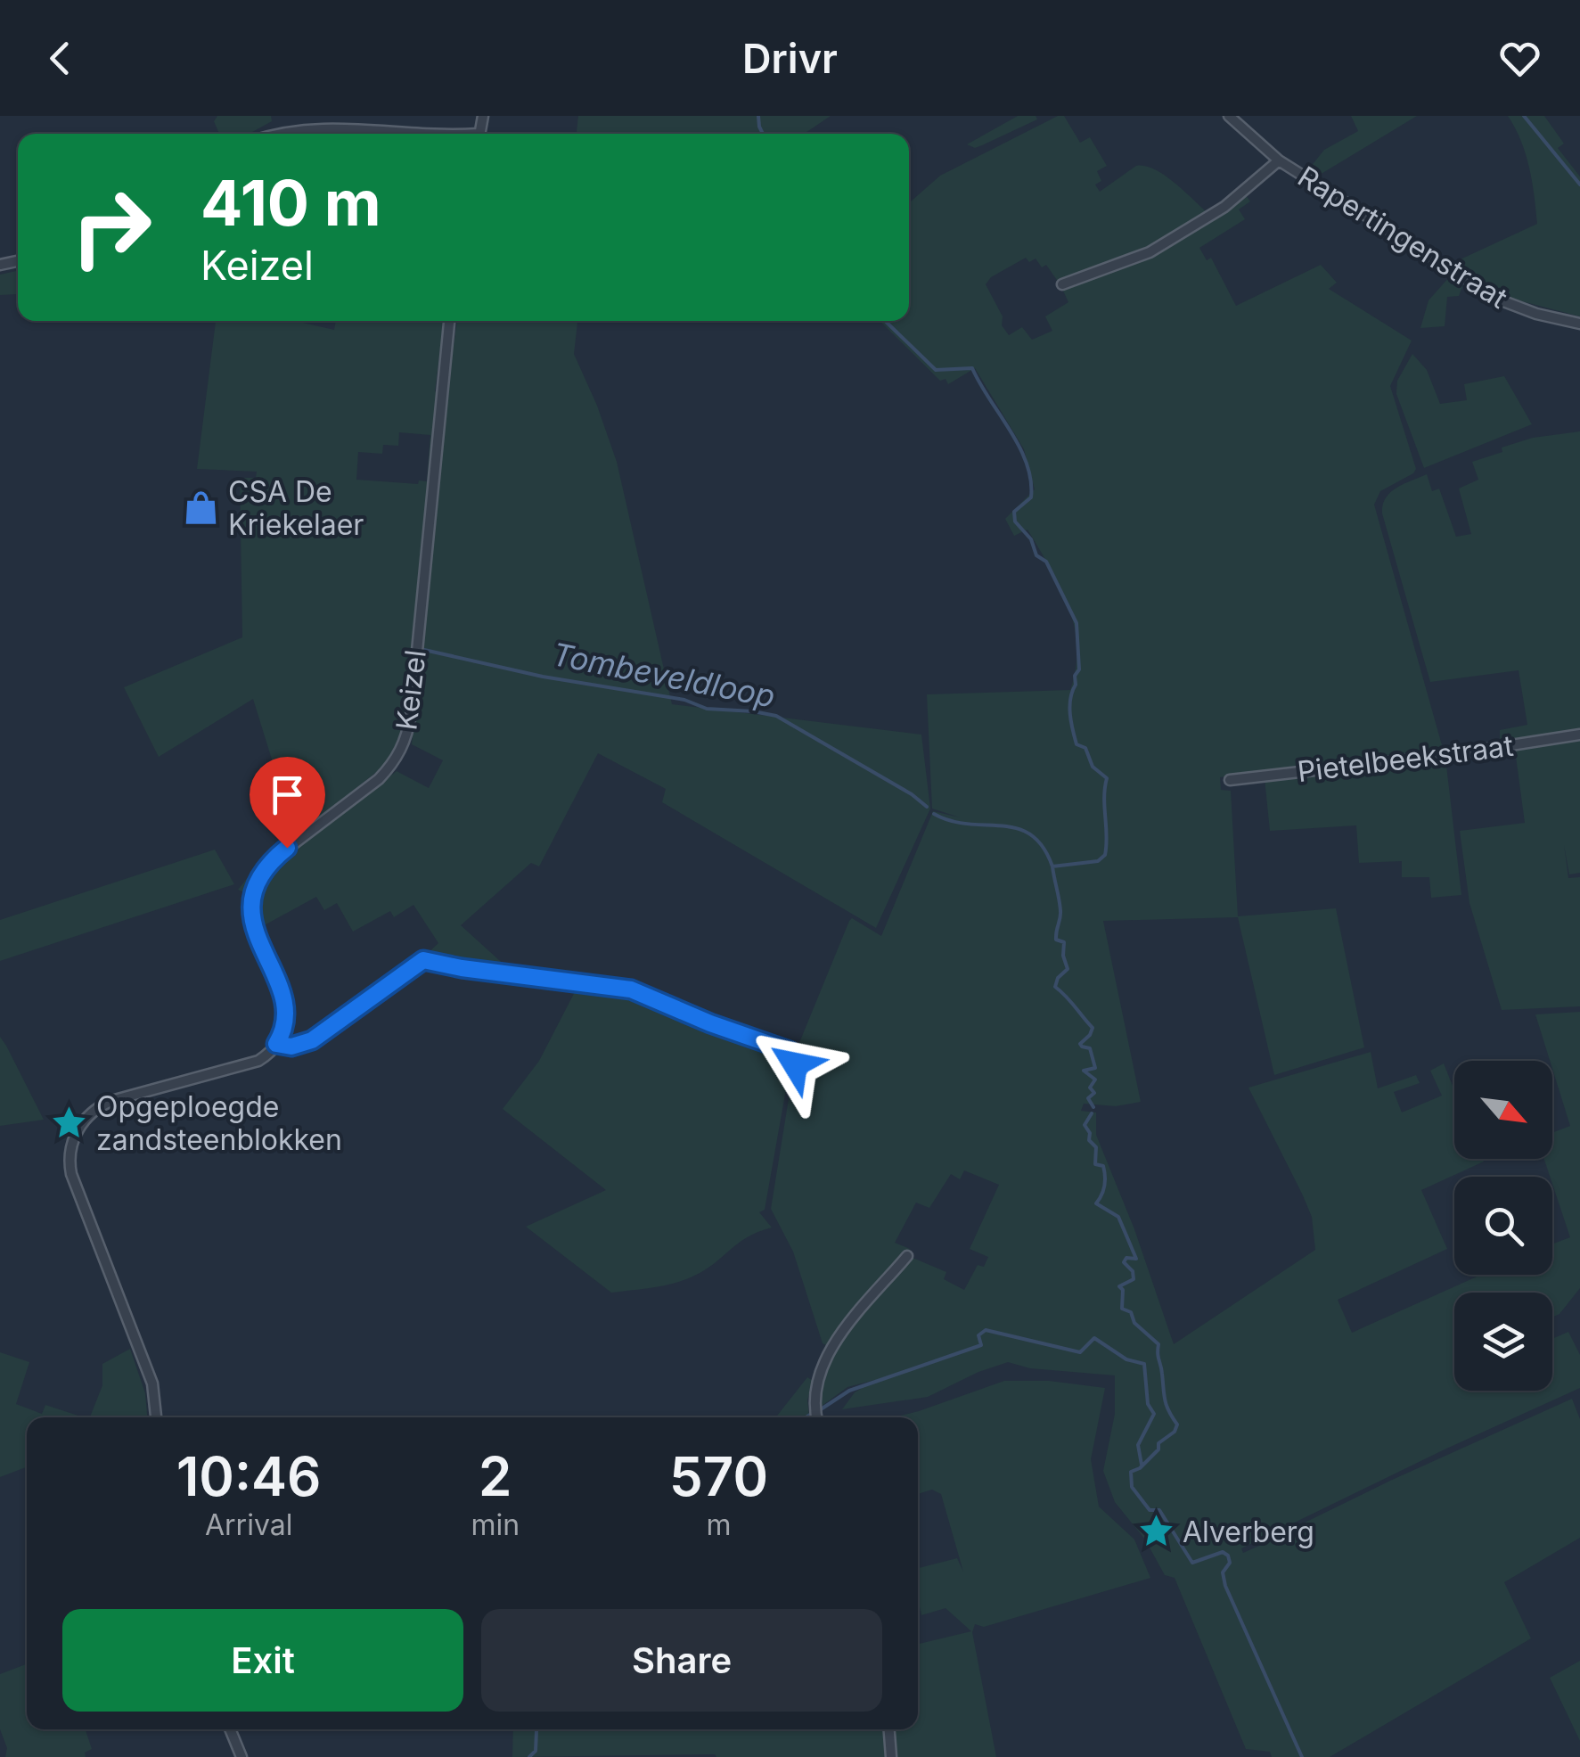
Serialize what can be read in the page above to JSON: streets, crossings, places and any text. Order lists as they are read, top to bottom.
{
  "streets": {
    "street": ["Rapertingenstraat", "Keizel", "Pietelbeekstraat"]
  },
  "water": ["Tombeveldloop"],
  "places": {
    "shop": ["CSA De Kriekelaer"],
    "place": ["Opgeploegde zandsteenblokken", "Alverberg"]
  },
  "north": "bottom right",
  "page": {
    "header": "Drivr",
    "turn": ["410 m", "Keizel"],
    "eta": [
      "10:46",
      "Arrival",
      "2",
      "min",
      "570",
      "m"
    ],
    "buttons": ["Exit", "Share"]
  }
}
